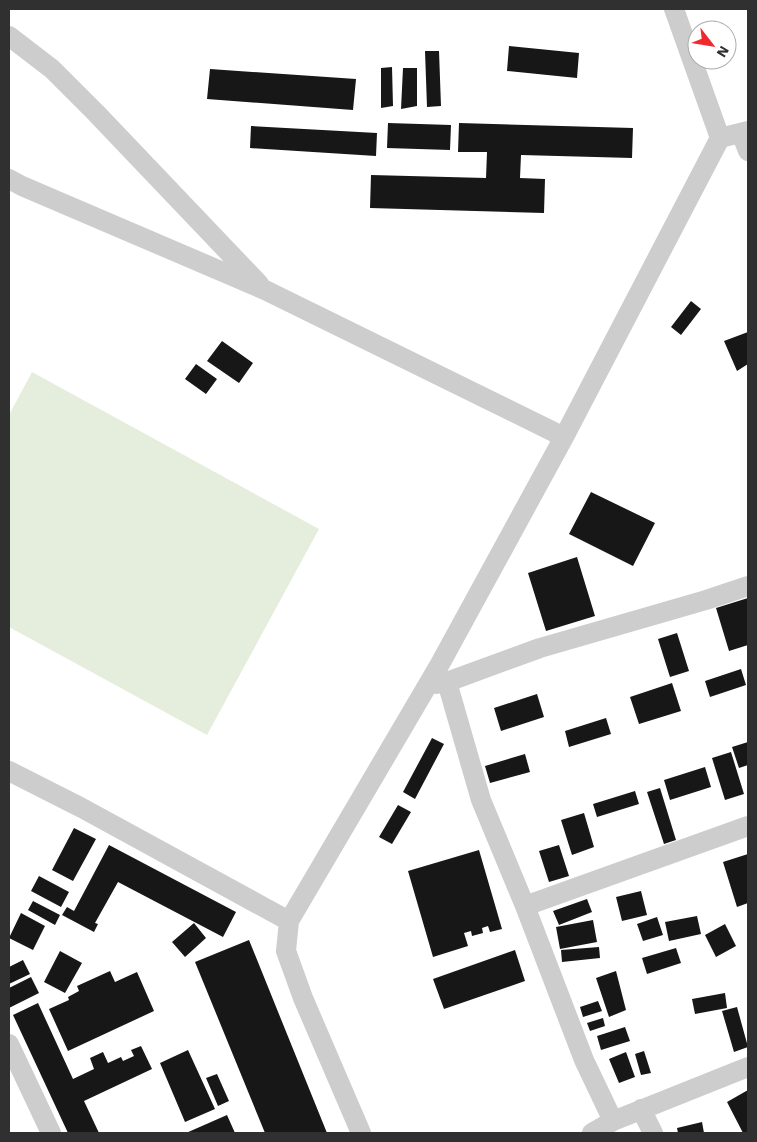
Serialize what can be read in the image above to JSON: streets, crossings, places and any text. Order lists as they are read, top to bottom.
{
  "north": "bottom right"
}
